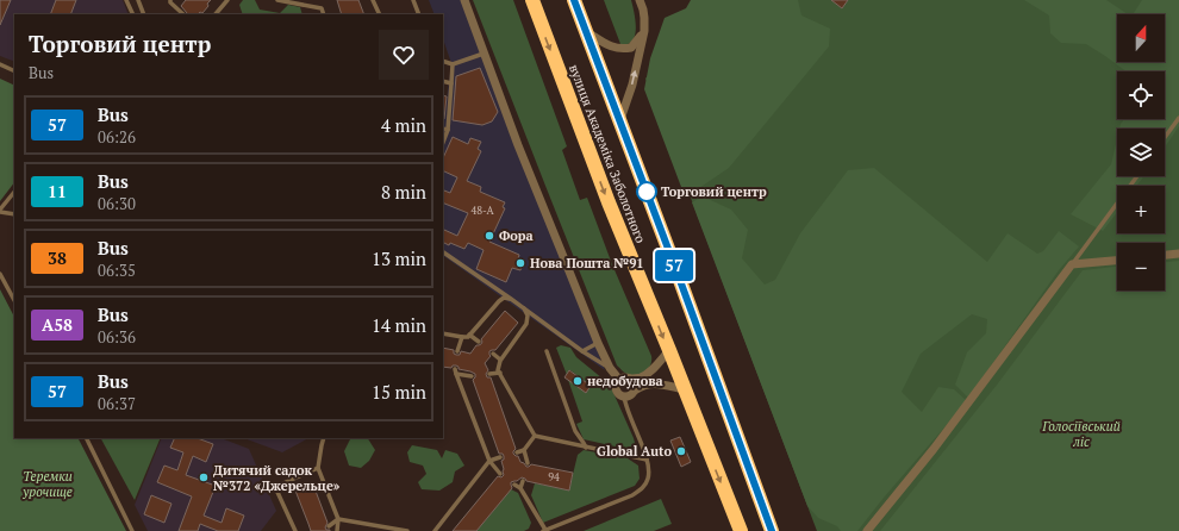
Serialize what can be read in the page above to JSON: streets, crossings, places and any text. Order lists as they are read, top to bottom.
{
  "streets": {
    "highway": ["вулиця Академіка Заболотного"]
  },
  "parks": ["Голосіївський ліс", "Теремки урочище"],
  "places": [
    "Торговий центр",
    "Фора",
    "Нова Пошта №91",
    "недобудова",
    "Global Auto",
    "Дитячий садок №372 «Джерельце»"
  ],
  "lines": ["bus line 57"],
  "house_numbers": ["48-А", "94"],
  "north": "top",
  "page": {
    "on_map": "57",
    "map_buttons": ["+", "−"],
    "heading": ["Торговий центр", "Bus"],
    "list": [
      {
        "mark": "57",
        "name": "Bus",
        "note": "06:26",
        "value": "4 min"
      },
      {
        "mark": "11",
        "name": "Bus",
        "note": "06:30",
        "value": "8 min"
      },
      {
        "mark": "38",
        "name": "Bus",
        "note": "06:35",
        "value": "13 min"
      },
      {
        "mark": "А58",
        "name": "Bus",
        "note": "06:36",
        "value": "14 min"
      },
      {
        "mark": "57",
        "name": "Bus",
        "note": "06:37",
        "value": "15 min"
      }
    ]
  }
}
